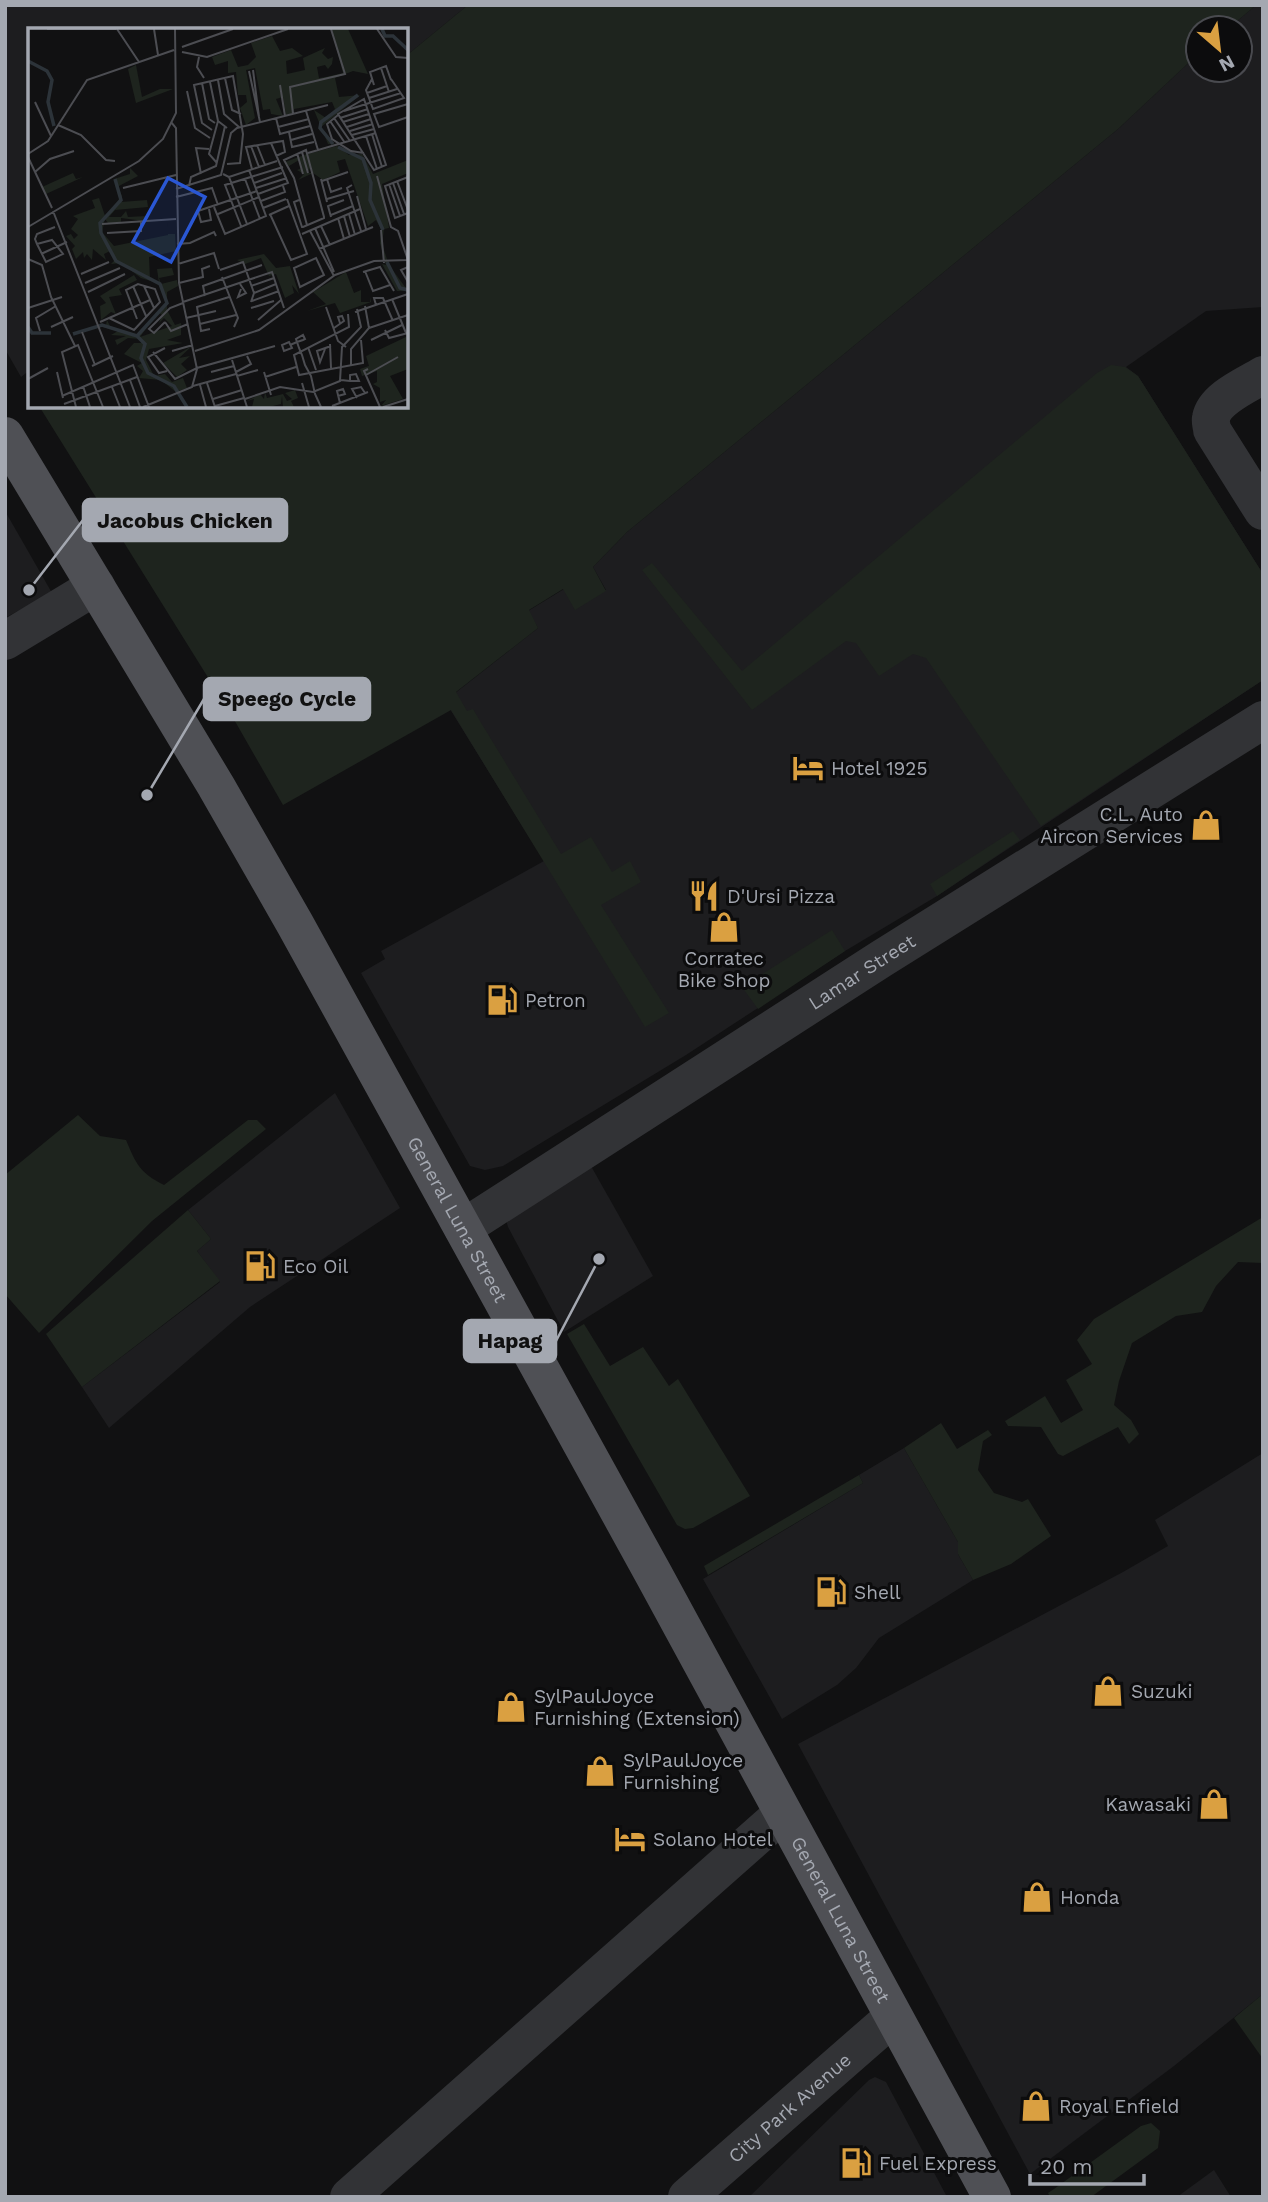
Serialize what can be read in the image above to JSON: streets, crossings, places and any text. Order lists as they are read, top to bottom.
{
  "streets": {
    "main road": ["General Luna Street"],
    "street": ["Lamar Street", "City Park Avenue"]
  },
  "crossings": [
    ["Lamar Street", "General Luna Street"],
    ["General Luna Street", "City Park Avenue"]
  ],
  "places": {
    "other": ["Jacobus Chicken", "Speego Cycle", "Hapag"],
    "hotel": ["Hotel 1925", "Solano Hotel"],
    "shop": [
      "C.L. Auto Aircon Services",
      "Corratec Bike Shop",
      "Suzuki",
      "SylPaulJoyce Furnishing (Extension)",
      "SylPaulJoyce Furnishing",
      "Kawasaki",
      "Honda",
      "Royal Enfield"
    ],
    "restaurant": ["D'Ursi Pizza"],
    "fuel station": [
      "Petron",
      "Eco Oil",
      "Shell",
      "Fuel Express"
    ]
  },
  "scale_bar": "20 m",
  "north": "bottom right"
}
